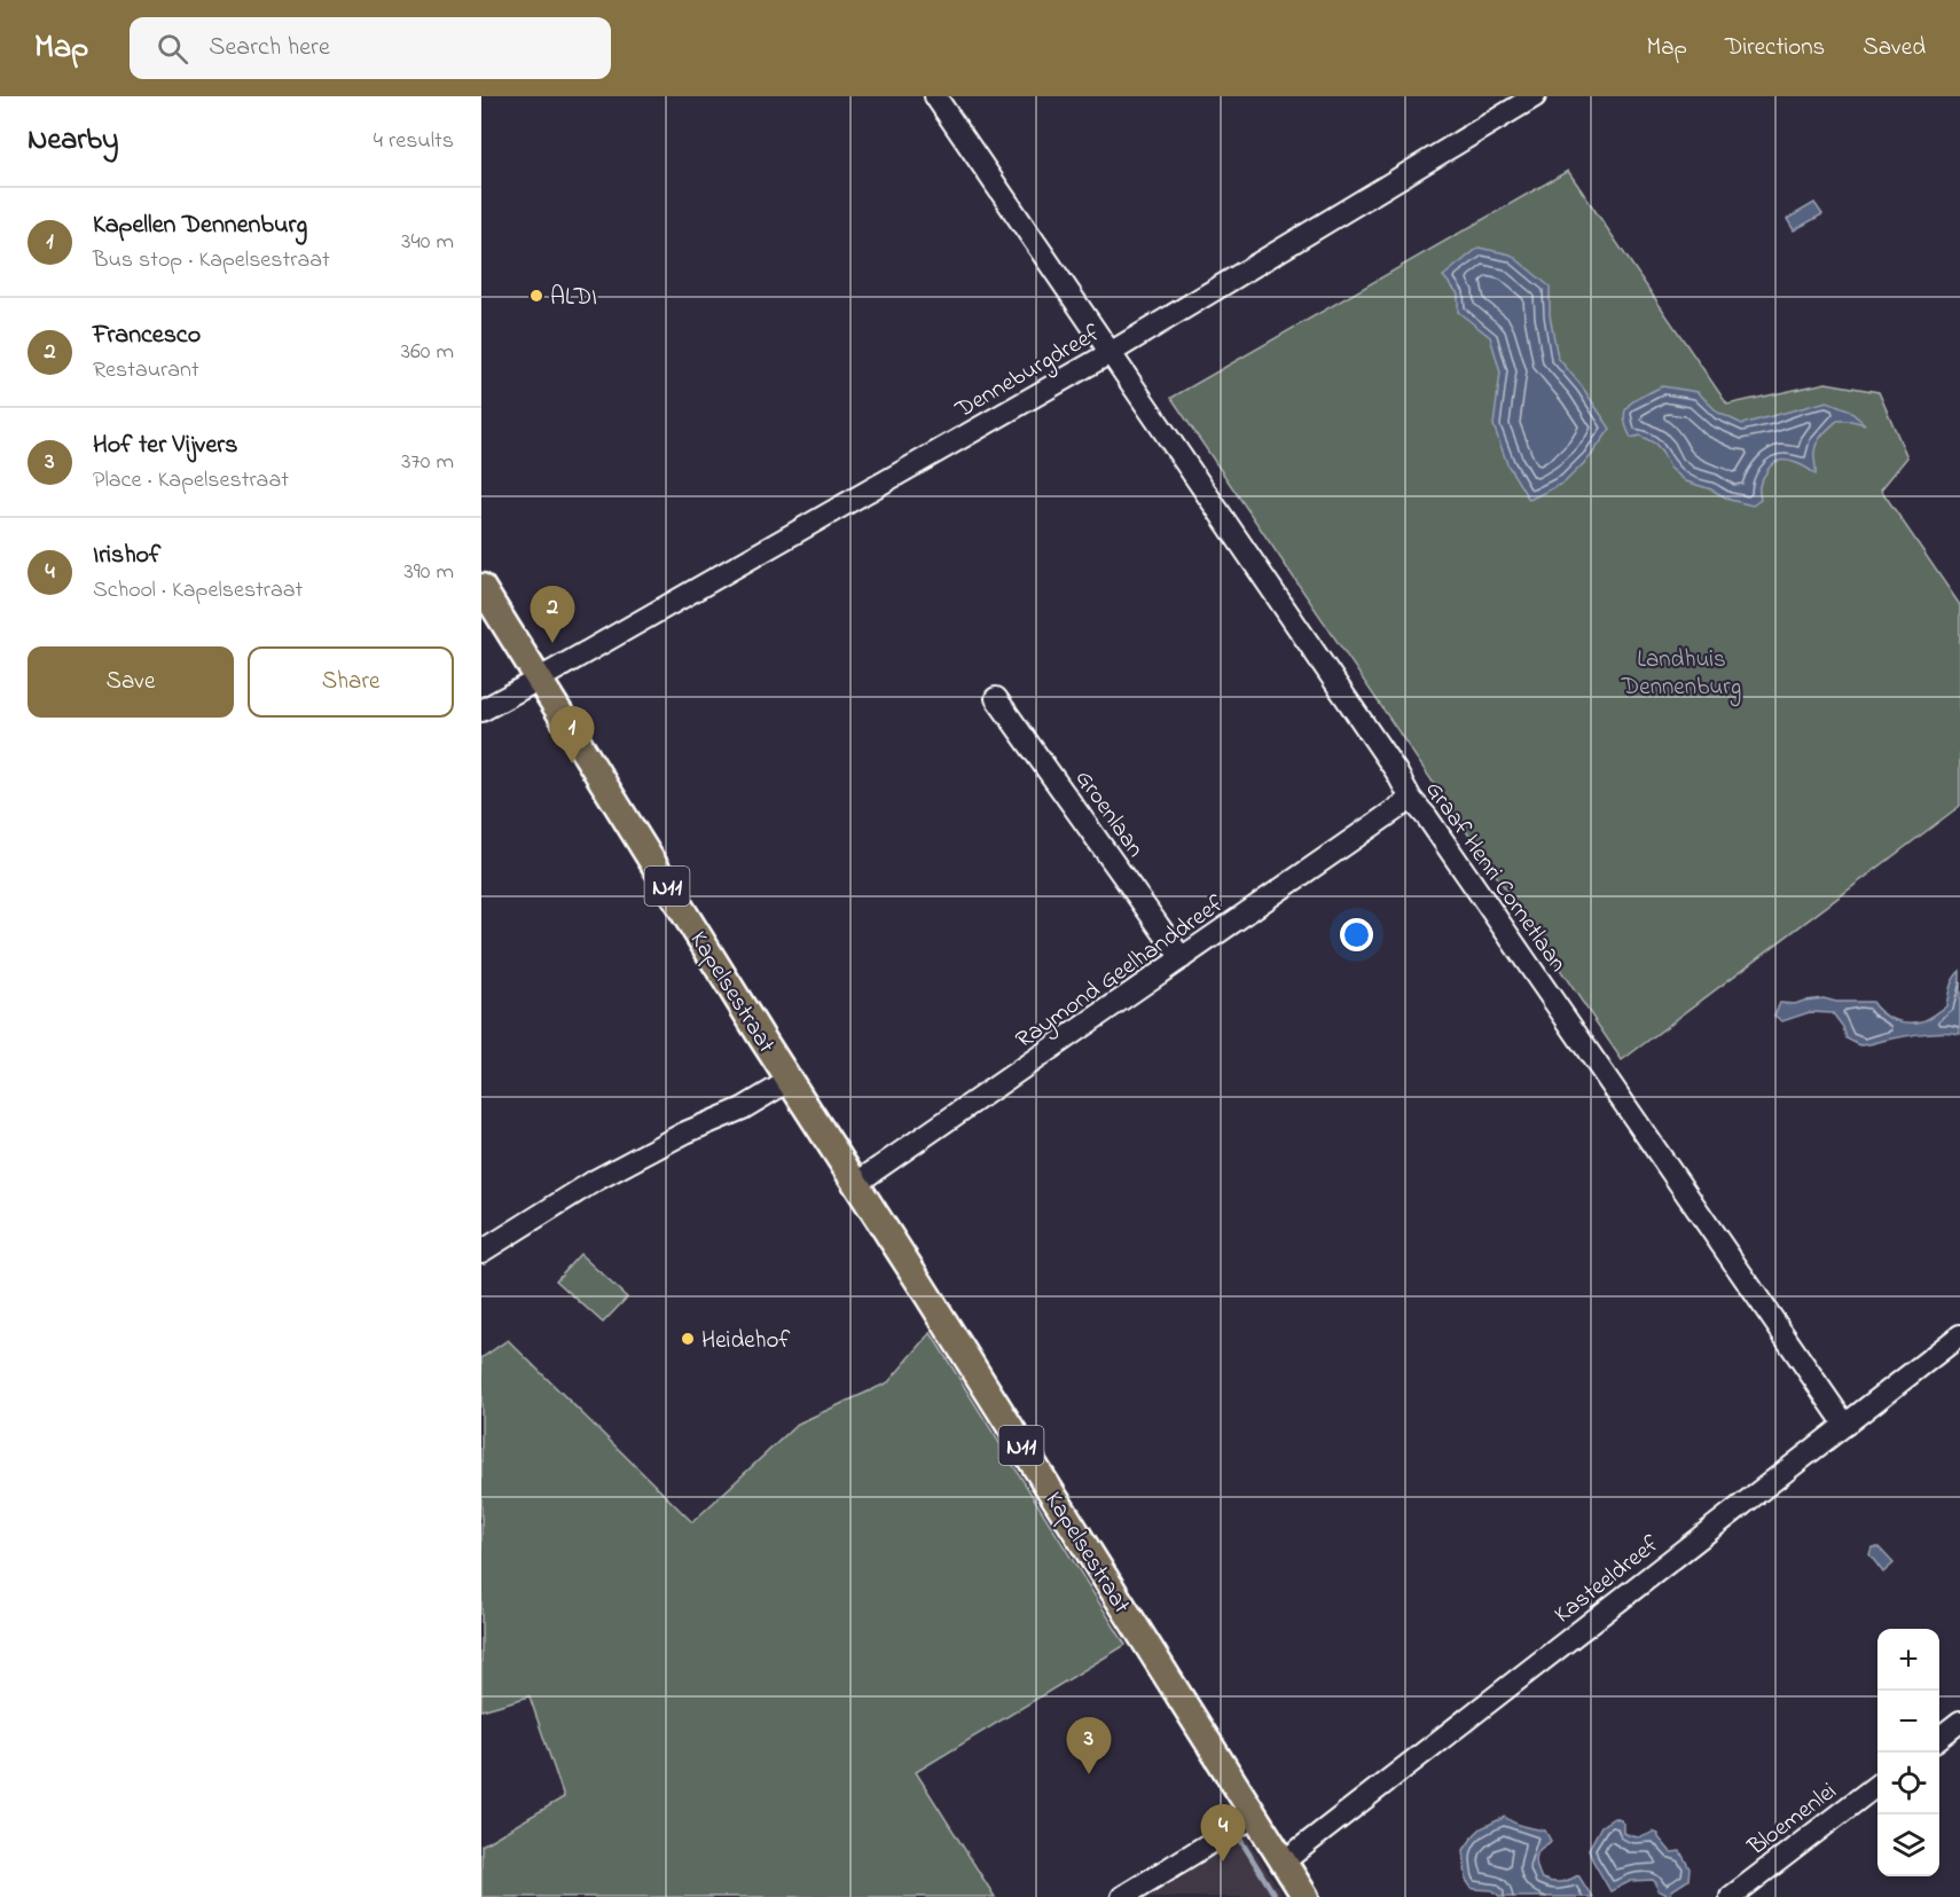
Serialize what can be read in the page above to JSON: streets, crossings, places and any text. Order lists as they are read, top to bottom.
{
  "streets": {
    "main road": ["N11", "Kapelsestraat"],
    "street": [
      "Denneburgdreef",
      "Groenlaan",
      "Graaf Henri Cornetlaan",
      "Raymond Geelhanddreef",
      "Kasteeldreef",
      "Bloemenlei"
    ]
  },
  "crossings": [
    ["Denneburgdreef", "Graaf Henri Cornetlaan"],
    ["Denneburgdreef", "Kapelsestraat"],
    ["Groenlaan", "Raymond Geelhanddreef"],
    ["Graaf Henri Cornetlaan", "Raymond Geelhanddreef"],
    ["Graaf Henri Cornetlaan", "Kasteeldreef"],
    ["Raymond Geelhanddreef", "Kapelsestraat"],
    ["Kapelsestraat", "Kasteeldreef"]
  ],
  "parks": ["Landhuis Dennenburg"],
  "places": ["ALDI", "Heidehof"],
  "page": {
    "header": "Map",
    "search": "Search here",
    "nav": ["Map", "Directions", "Saved"],
    "heading": ["Nearby", "4 results"],
    "list": [
      {
        "mark": "1",
        "name": "Kapellen Dennenburg",
        "note": "Bus stop · Kapelsestraat",
        "value": "340 m"
      },
      {
        "mark": "2",
        "name": "Francesco",
        "note": "Restaurant",
        "value": "360 m"
      },
      {
        "mark": "3",
        "name": "Hof ter Vijvers",
        "note": "Place · Kapelsestraat",
        "value": "370 m"
      },
      {
        "mark": "4",
        "name": "Irishof",
        "note": "School · Kapelsestraat",
        "value": "390 m"
      }
    ],
    "pins": [
      "2",
      "1",
      "3",
      "4"
    ],
    "buttons": ["Save", "Share"],
    "map_buttons": ["+", "−"]
  }
}
